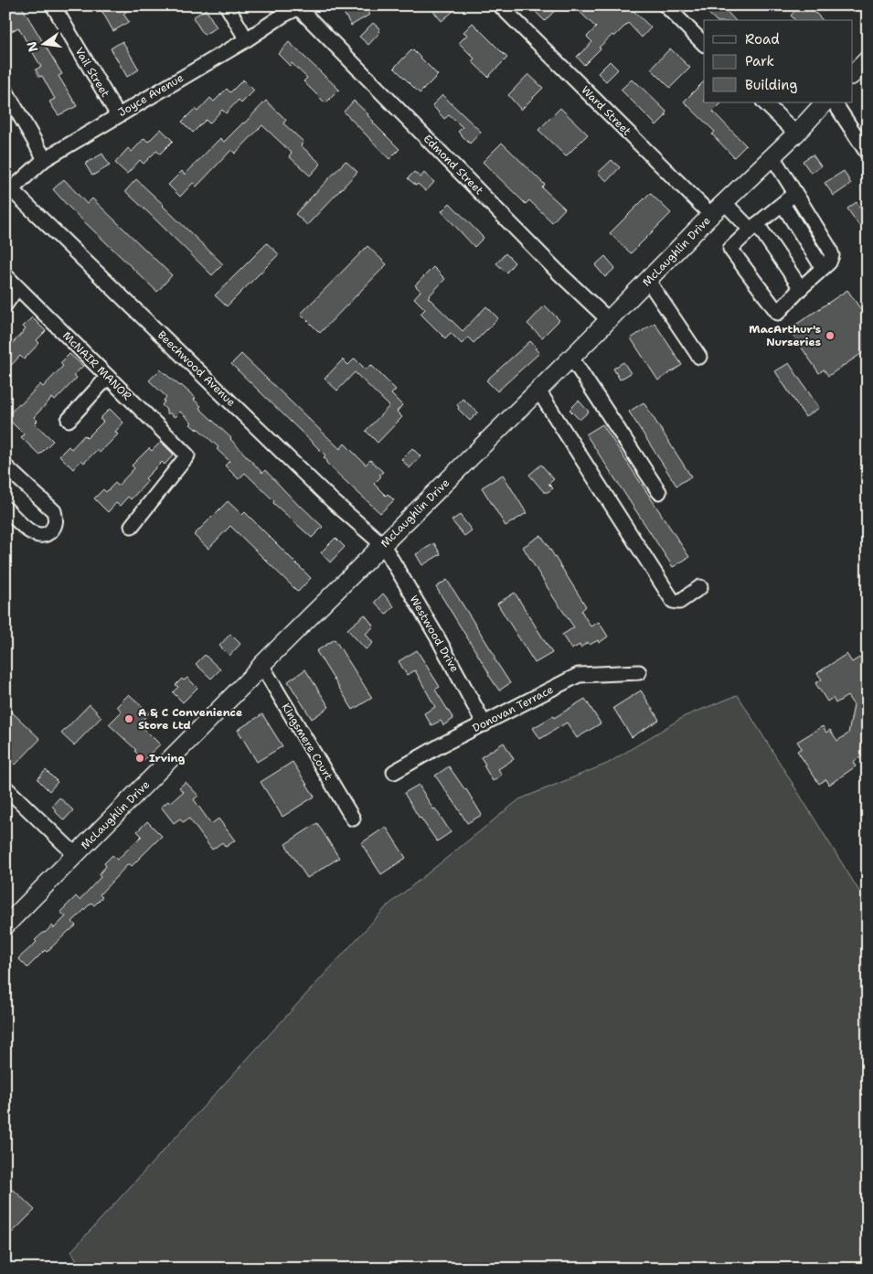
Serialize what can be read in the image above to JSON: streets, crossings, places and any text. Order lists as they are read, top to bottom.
{
  "streets": {
    "main road": ["McLaughlin Drive"],
    "street": [
      "Vail Street",
      "Joyce Avenue",
      "Ward Street",
      "Edmond Street",
      "McNAIR MANOR",
      "Beechwood Avenue",
      "Westwood Drive",
      "Donovan Terrace",
      "Kingsmere Court"
    ]
  },
  "crossings": [
    ["Vail Street", "Joyce Avenue"],
    ["Joyce Avenue", "Edmond Street"],
    ["Joyce Avenue", "Beechwood Avenue"],
    ["Ward Street", "McLaughlin Drive"],
    ["Edmond Street", "McLaughlin Drive"],
    ["McLaughlin Drive", "Beechwood Avenue"],
    ["McLaughlin Drive", "Westwood Drive"],
    ["McLaughlin Drive", "Kingsmere Court"],
    ["Beechwood Avenue", "Westwood Drive"],
    ["Westwood Drive", "Donovan Terrace"]
  ],
  "places": ["MacArthur's Nurseries", "A & C Convenience Store Ltd", "Irving"],
  "legend": ["Road", "Park", "Building"],
  "north": "left"
}
